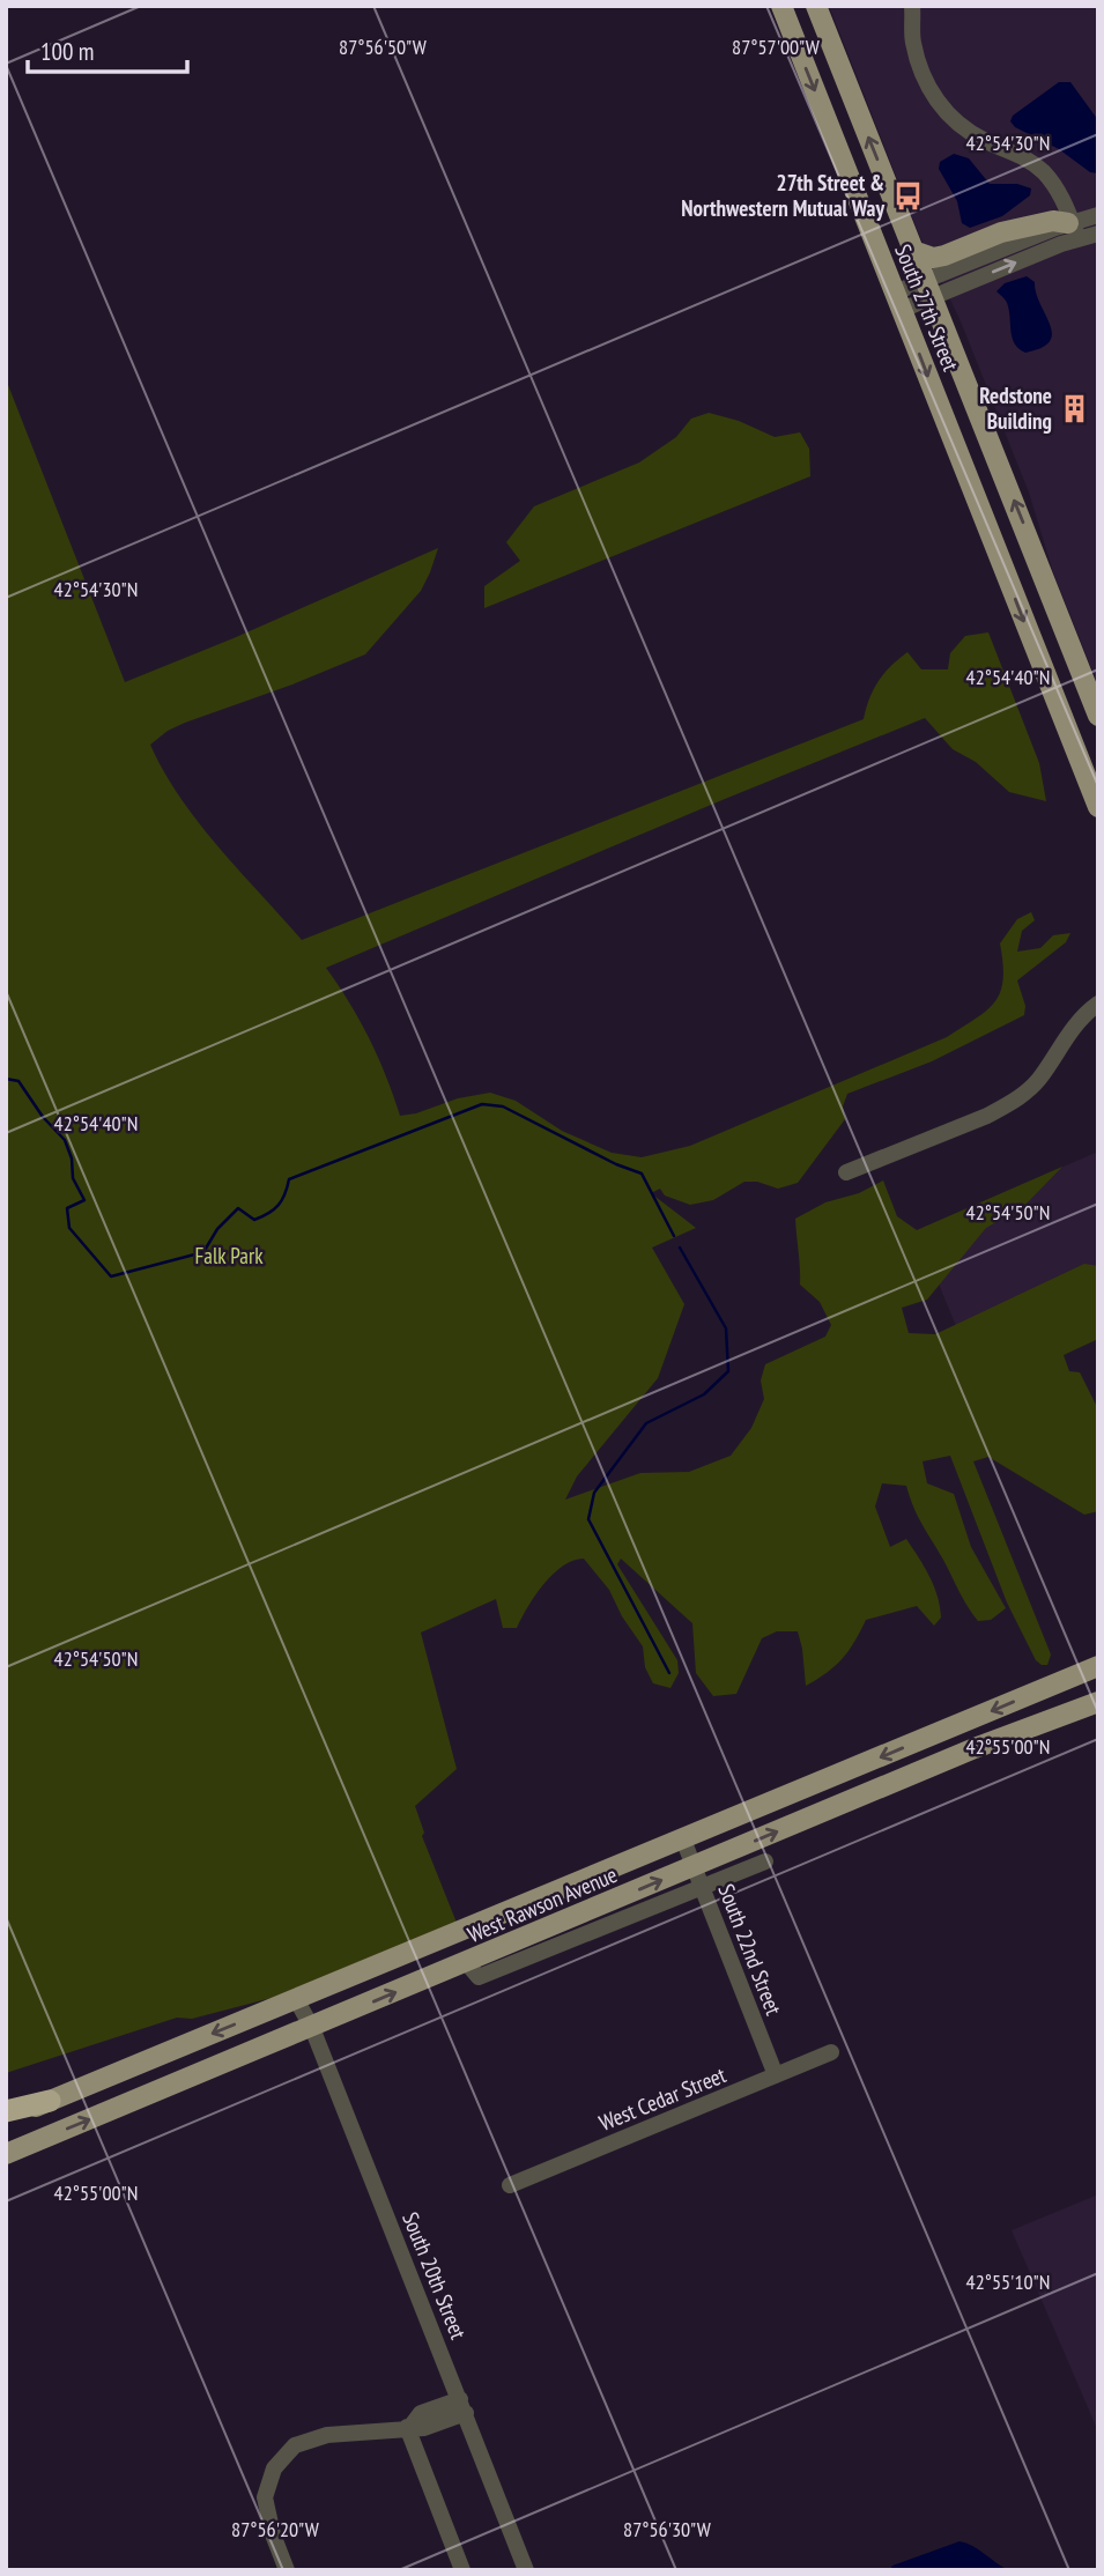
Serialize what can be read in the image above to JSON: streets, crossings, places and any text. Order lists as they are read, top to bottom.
{
  "streets": {
    "main road": ["South 27th Street", "West Rawson Avenue"],
    "street": ["South 22nd Street", "West Cedar Street", "South 20th Street"]
  },
  "crossings": [
    ["West Rawson Avenue", "South 22nd Street"],
    ["West Rawson Avenue", "South 20th Street"],
    ["South 22nd Street", "West Cedar Street"]
  ],
  "parks": ["Falk Park"],
  "places": {
    "bus stop": ["27th Street & Northwestern Mutual Way"],
    "building": ["Redstone Building"]
  },
  "scale_bar": "100 m",
  "coordinates": [
    "87°56'50\"W",
    "87°57'00\"W",
    "42°54'30\"N",
    "42°54'40\"N",
    "42°54'50\"N",
    "42°55'00\"N",
    "42°55'10\"N",
    "87°56'20\"W",
    "87°56'30\"W"
  ]
}
